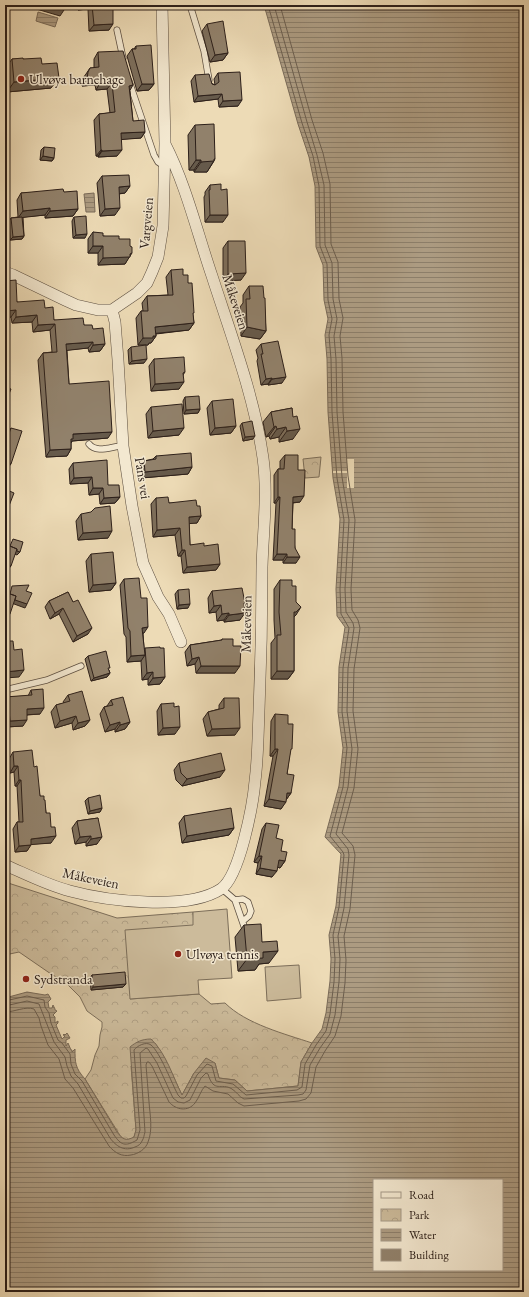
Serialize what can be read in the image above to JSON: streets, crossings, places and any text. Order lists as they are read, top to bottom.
{
  "streets": {
    "street": ["Vargveien", "Måkeveien", "Pans vei"]
  },
  "crossings": [
    ["Vargveien", "Måkeveien"],
    ["Vargveien", "Pans vei"]
  ],
  "places": ["Ulvøya barnehage", "Ulvøya tennis", "Sydstranda"],
  "legend": [
    "Road",
    "Park",
    "Water",
    "Building"
  ]
}
